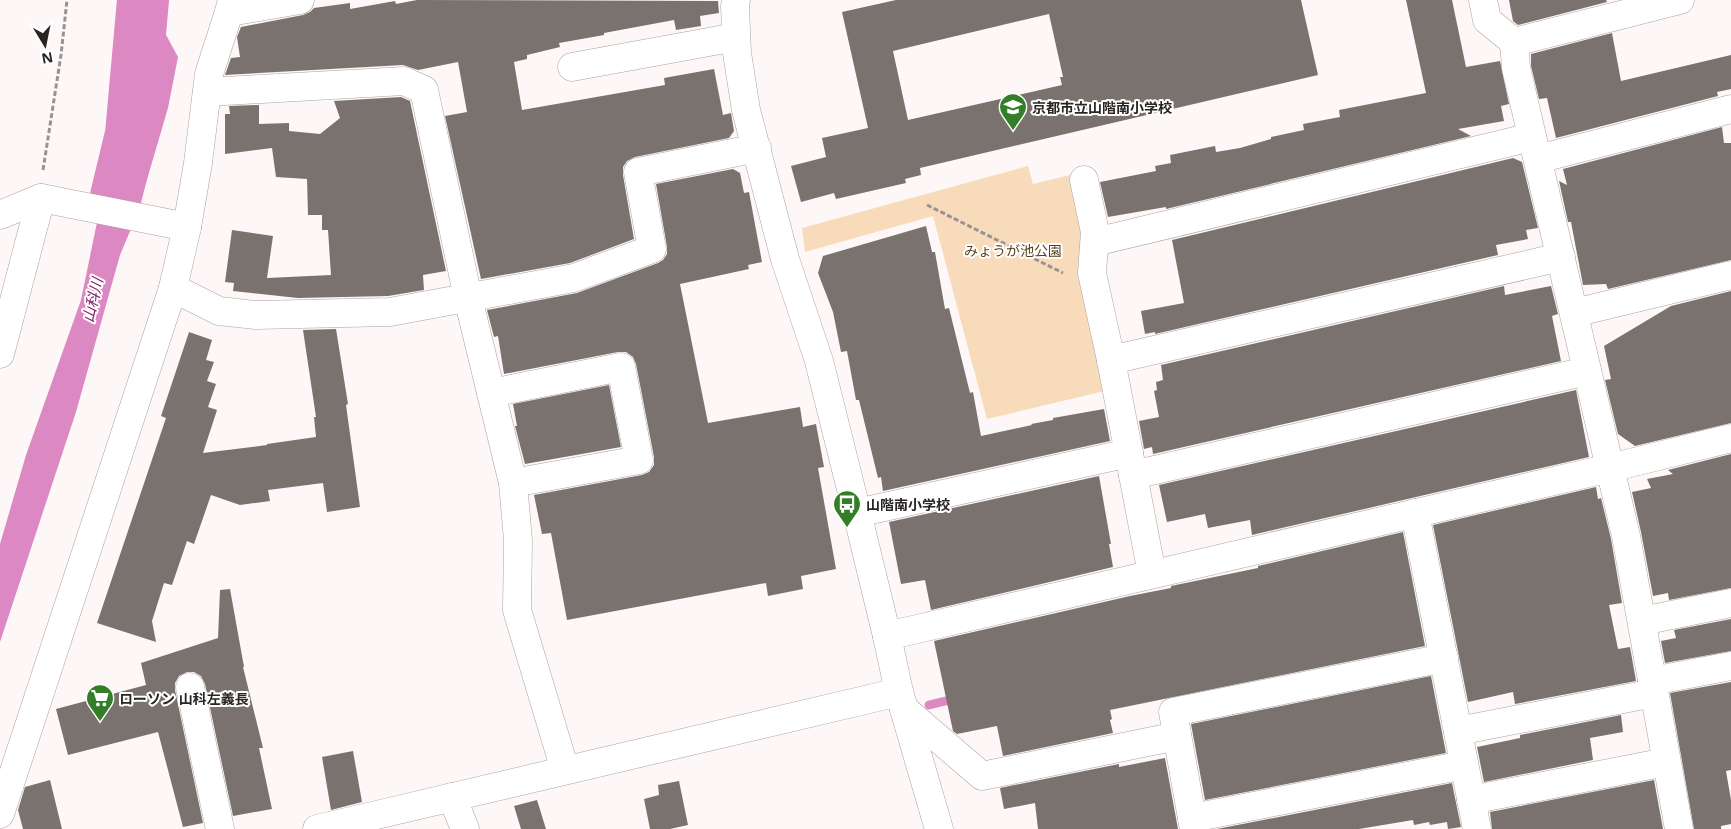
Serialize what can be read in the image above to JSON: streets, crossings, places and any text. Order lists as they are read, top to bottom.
{
  "water": ["山科川"],
  "parks": ["みょうが池公園"],
  "places": {
    "school or university": ["京都市立山階南小学校"],
    "bus stop": ["山階南小学校"],
    "supermarket": ["ローソン 山科左義長"]
  },
  "north": "bottom"
}
